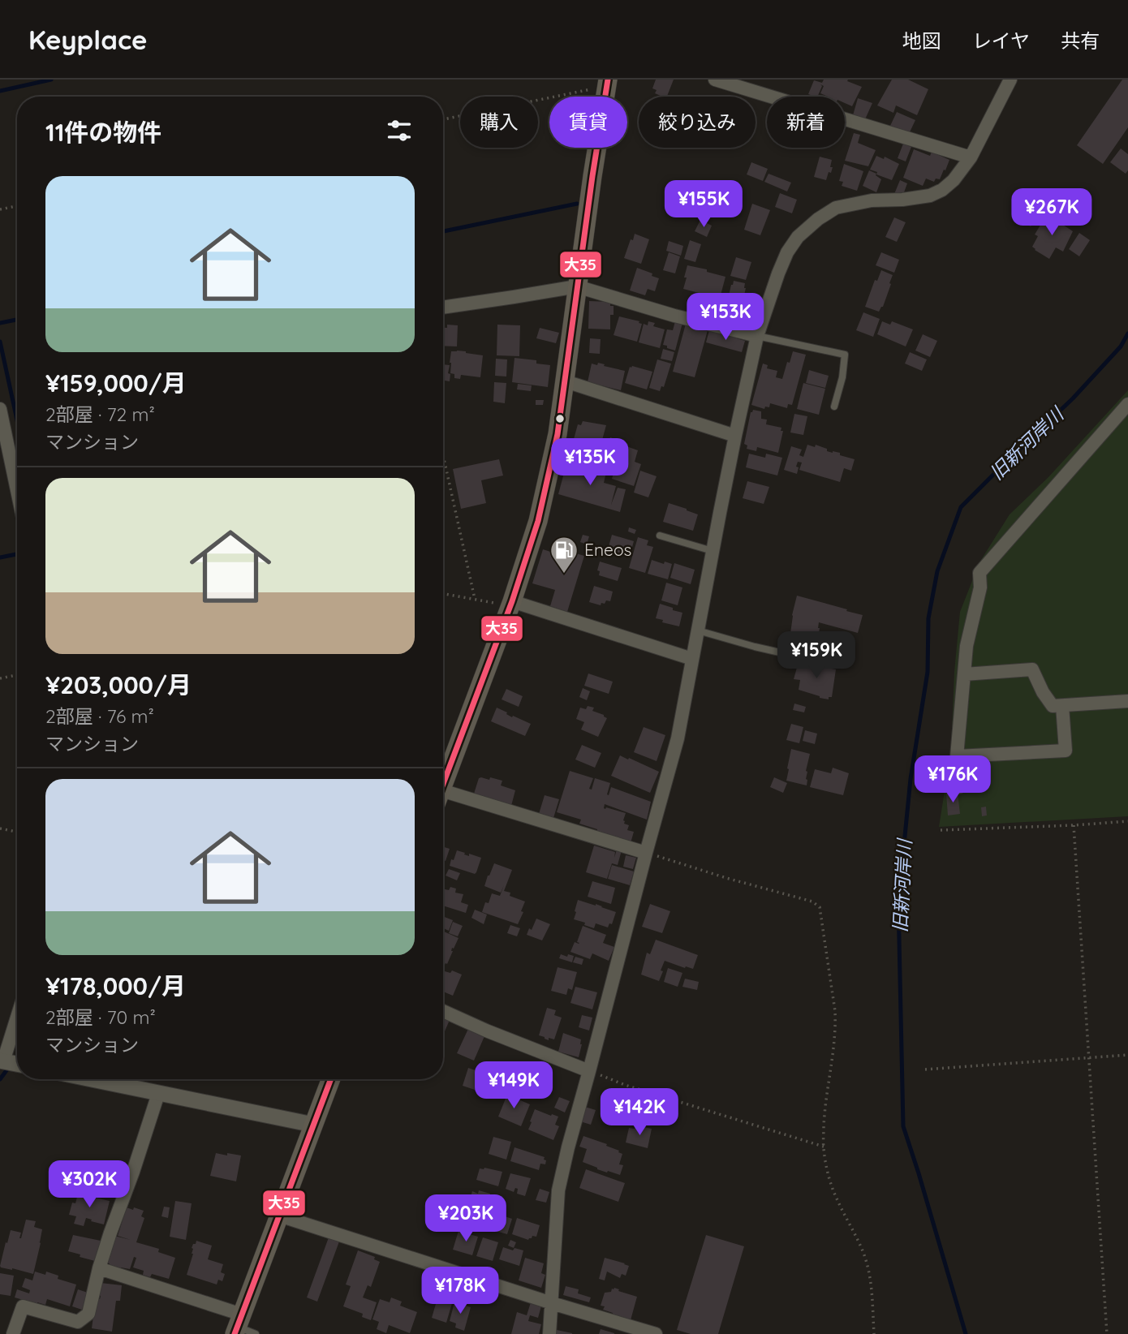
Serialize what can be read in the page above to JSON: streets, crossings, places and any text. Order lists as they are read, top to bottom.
{
  "water": ["旧新河岸川"],
  "places": {
    "fuel station": ["Eneos"]
  },
  "lines": ["transit line 大35"],
  "page": {
    "header": "Keyplace",
    "nav": ["地図", "レイヤ", "共有"],
    "chip": [
      "購入",
      "賃貸",
      "絞り込み",
      "新着"
    ],
    "heading": "11件の物件",
    "list": [
      {
        "name": "¥159,000/月",
        "note": "2部屋 · 72 m² · マンション"
      },
      {
        "name": "¥203,000/月",
        "note": "2部屋 · 76 m² · マンション"
      },
      {
        "name": "¥178,000/月",
        "note": "2部屋 · 70 m² · マンション"
      }
    ],
    "price": [
      "¥155K",
      "¥267K",
      "¥153K",
      "¥135K",
      "¥159K",
      "¥176K",
      "¥149K",
      "¥142K",
      "¥302K",
      "¥203K",
      "¥178K"
    ]
  }
}
